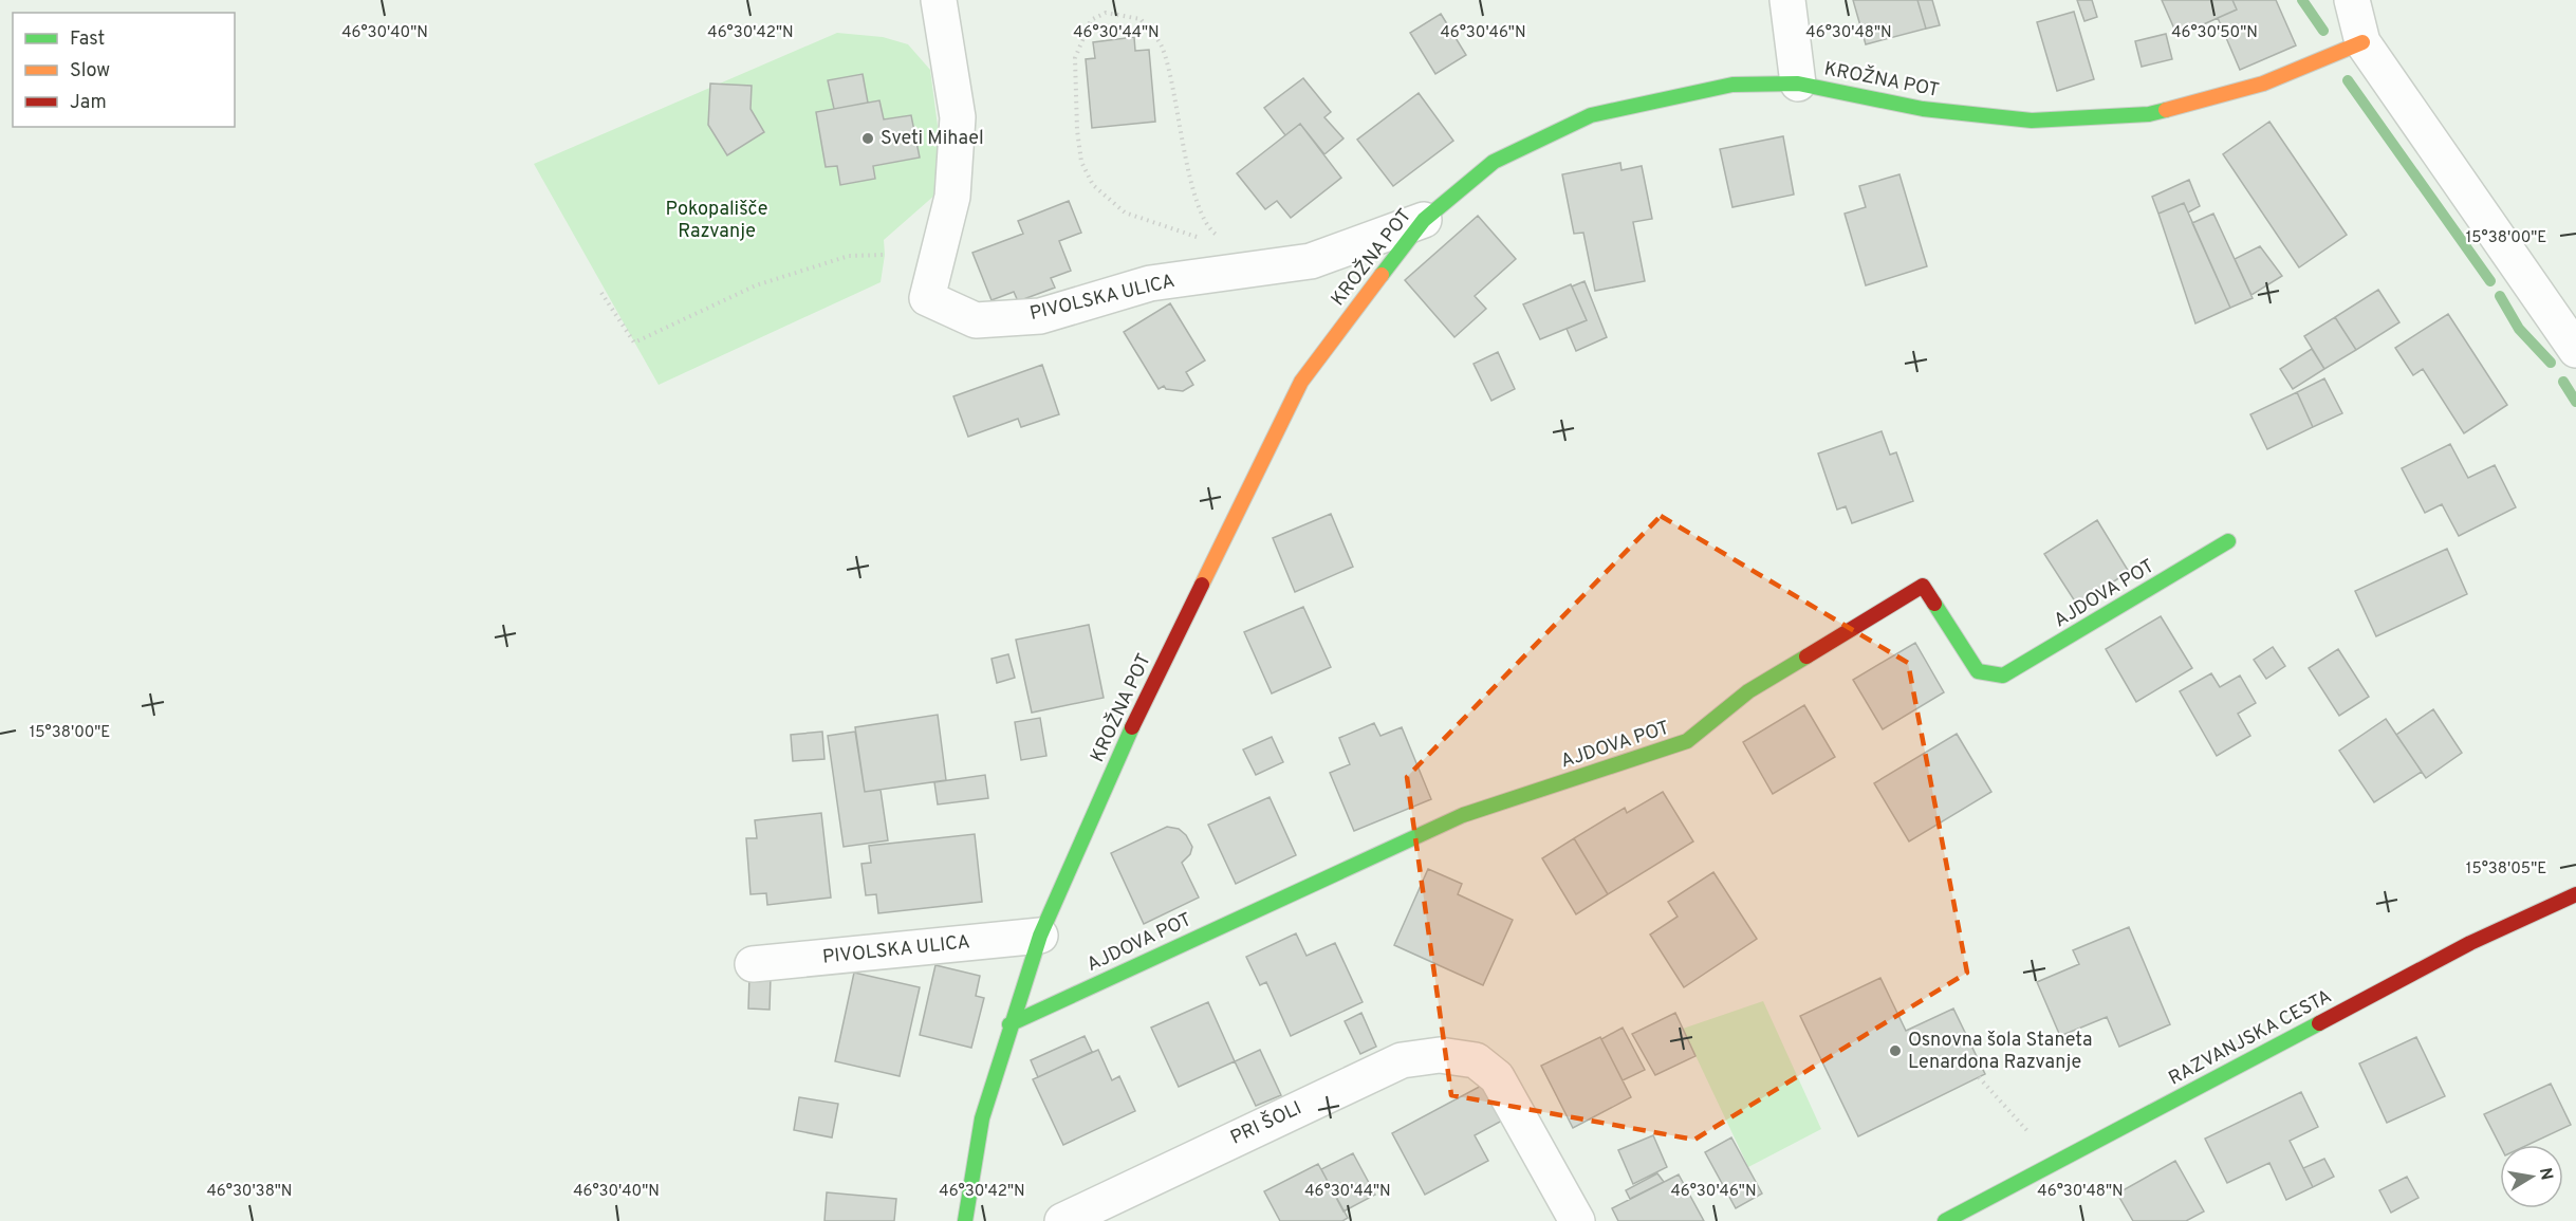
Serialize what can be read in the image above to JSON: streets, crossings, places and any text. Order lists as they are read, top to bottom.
{
  "streets": {
    "street": [
      "KROŽNA POT",
      "PIVOLSKA ULICA",
      "AJDOVA POT",
      "RAZVANJSKA CESTA",
      "PRI ŠOLI"
    ]
  },
  "crossings": [
    ["KROŽNA POT", "PIVOLSKA ULICA"],
    ["KROŽNA POT", "AJDOVA POT"]
  ],
  "parks": ["Pokopališče Razvanje"],
  "places": ["Sveti Mihael", "Osnovna šola Staneta Lenardona Razvanje"],
  "legend": ["Fast", "Slow", "Jam"],
  "north": "right",
  "coordinates": [
    "46°30'40\"N",
    "46°30'42\"N",
    "46°30'44\"N",
    "46°30'46\"N",
    "46°30'48\"N",
    "46°30'50\"N",
    "15°38'00\"E",
    "15°38'05\"E",
    "46°30'38\"N"
  ]
}
